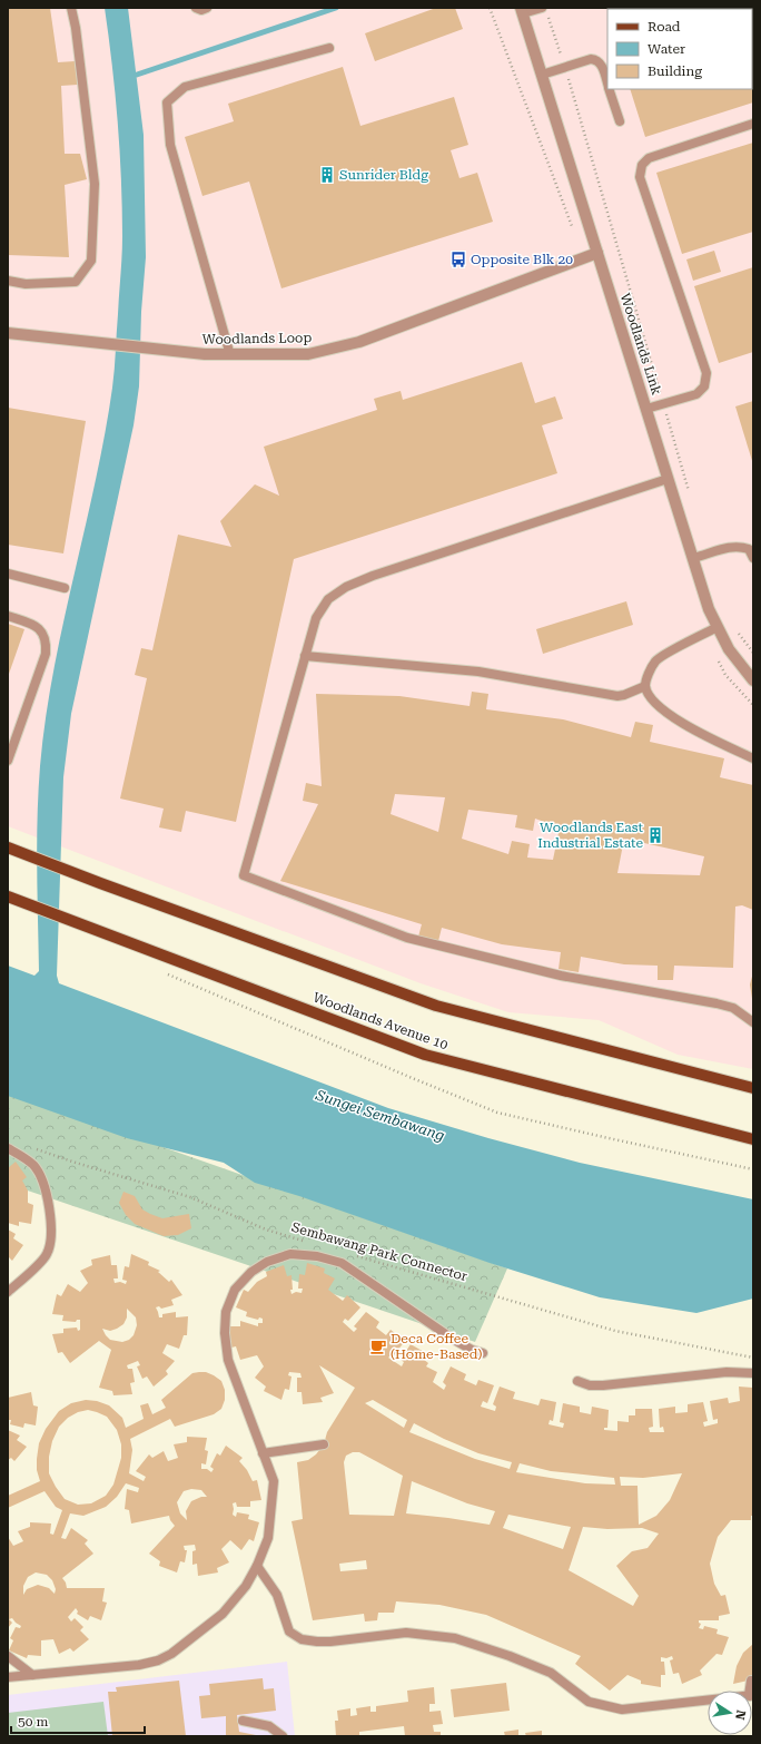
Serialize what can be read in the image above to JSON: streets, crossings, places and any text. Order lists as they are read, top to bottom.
{
  "streets": {
    "main road": ["Woodlands Avenue 10"],
    "street": ["Woodlands Loop", "Woodlands Link"],
    "path": ["Sembawang Park Connector"]
  },
  "crossings": [
    ["Woodlands Loop", "Woodlands Link"]
  ],
  "water": ["Sungei Sembawang"],
  "places": {
    "building": ["Sunrider Bldg", "Woodlands East Industrial Estate"],
    "bus stop": ["Opposite Blk 20"],
    "cafe": ["Deca Coffee (Home-Based)"]
  },
  "legend": ["Road", "Water", "Building"],
  "scale_bar": "50 m",
  "north": "right"
}
